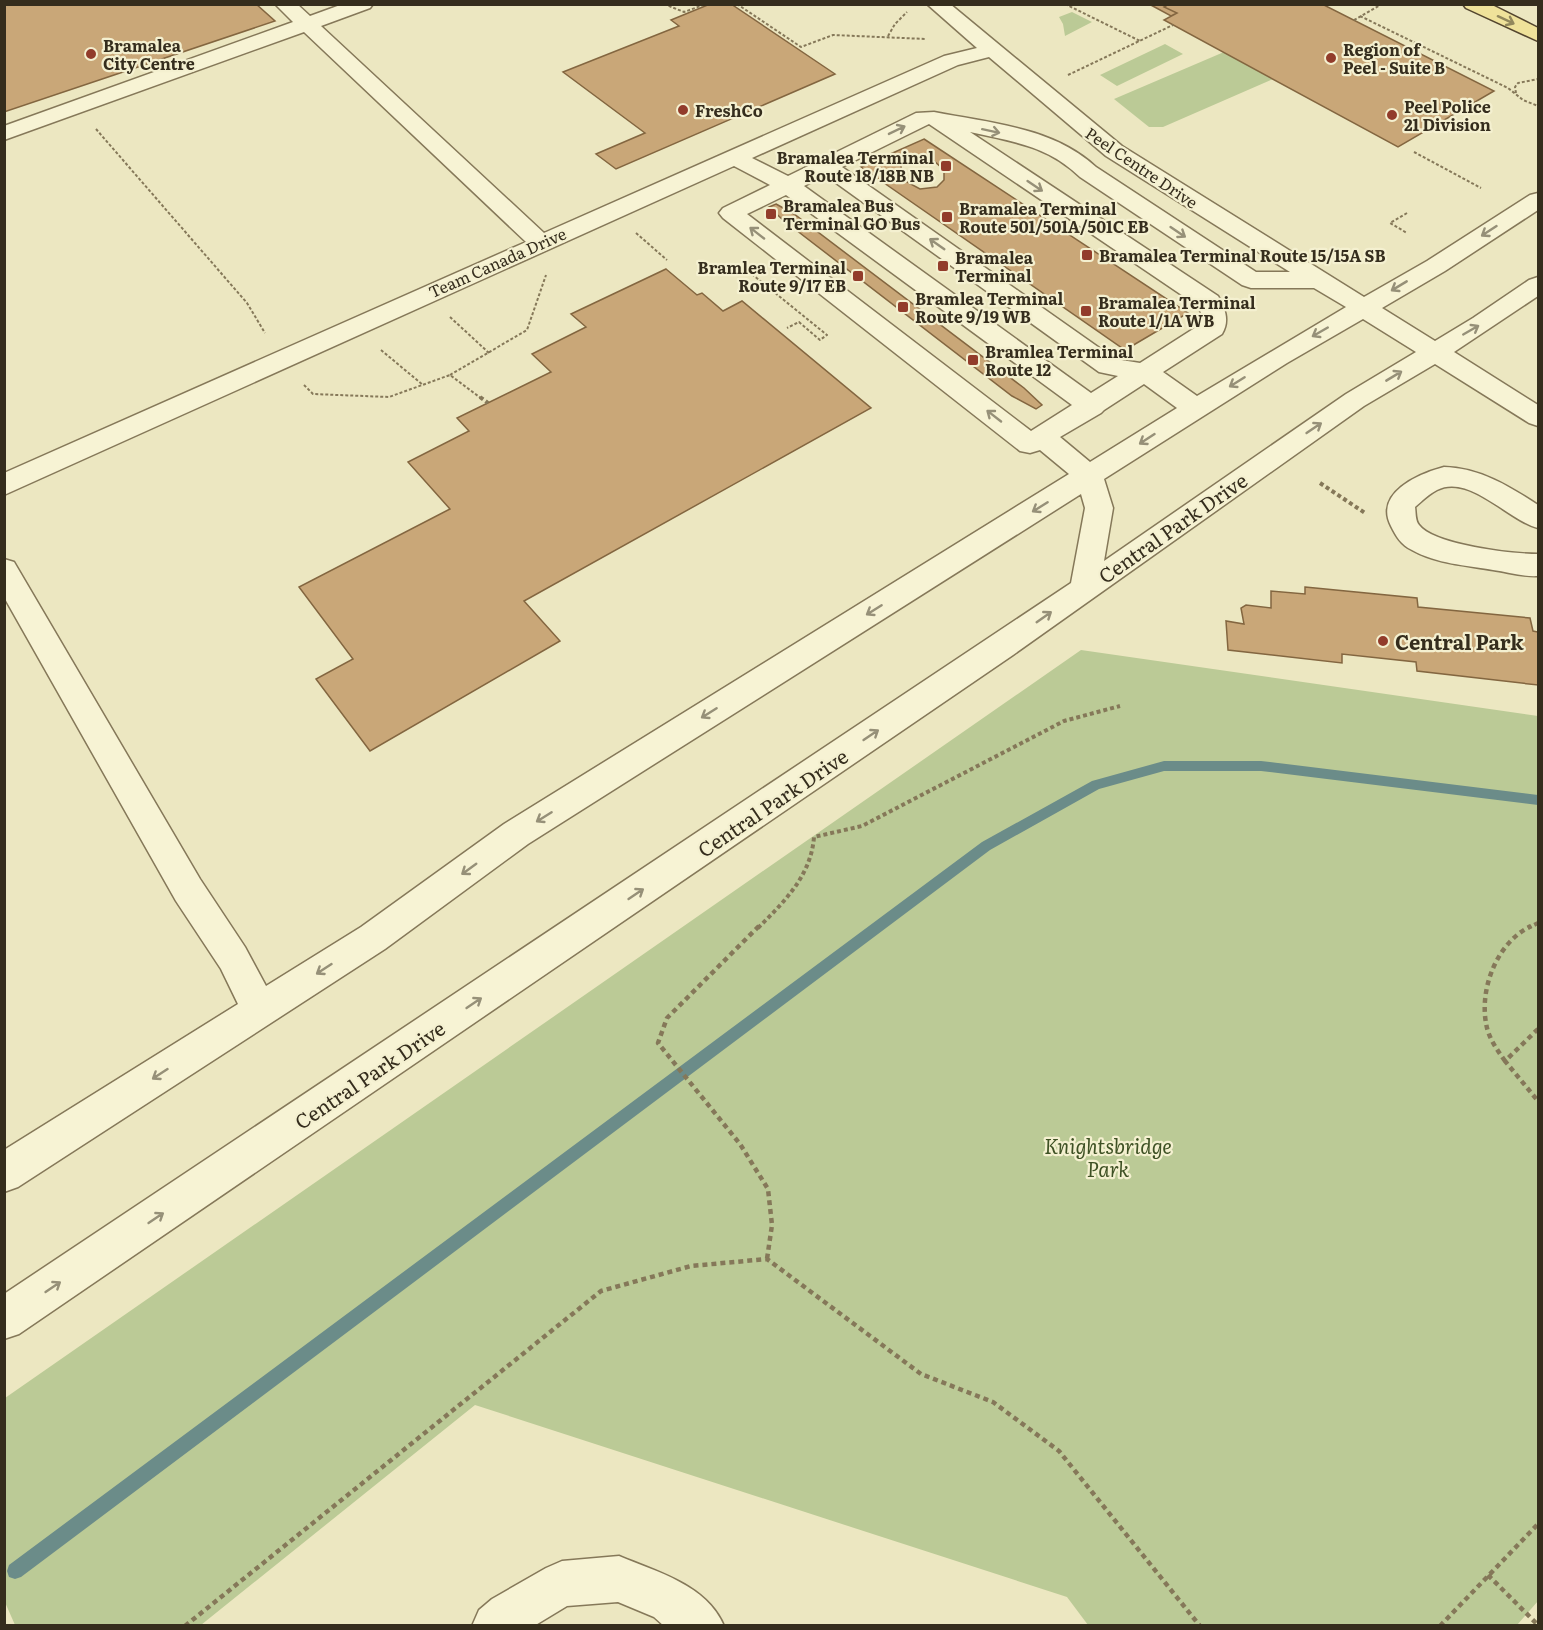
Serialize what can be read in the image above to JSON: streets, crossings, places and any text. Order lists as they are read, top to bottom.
{
  "streets": {
    "street": ["Peel Centre Drive", "Team Canada Drive", "Central Park Drive"]
  },
  "crossings": [
    ["Peel Centre Drive", "Team Canada Drive"],
    ["Peel Centre Drive", "Central Park Drive"]
  ],
  "parks": ["Knightsbridge Park"],
  "places": {
    "other": [
      "Bramalea City Centre",
      "Region of Peel - Suite B",
      "FreshCo",
      "Peel Police 21 Division",
      "Central Park"
    ],
    "transit": [
      "Bramalea Terminal Route 18/18B NB",
      "Bramalea Bus Terminal GO Bus",
      "Bramalea Terminal Route 501/501A/501C EB",
      "Bramalea Terminal Route 15/15A SB",
      "Bramalea Terminal",
      "Bramlea Terminal Route 9/17 EB",
      "Bramlea Terminal Route 9/19 WB",
      "Bramalea Terminal Route 1/1A WB",
      "Bramlea Terminal Route 12"
    ]
  }
}
